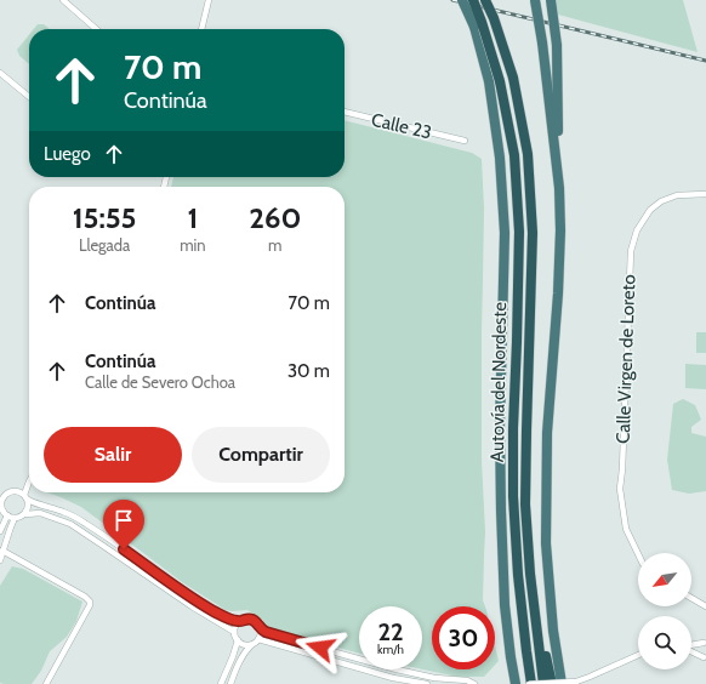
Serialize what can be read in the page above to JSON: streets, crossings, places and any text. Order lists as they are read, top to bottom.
{
  "streets": {
    "highway": ["Autovía del Nordeste"],
    "street": ["Calle 23", "Calle Virgen de Loreto"]
  },
  "north": "bottom left",
  "page": {
    "turn": ["70 m", "Continúa"],
    "then": "Luego",
    "eta": [
      "15:55",
      "Llegada",
      "1",
      "min",
      "260",
      "m"
    ],
    "list": [
      {
        "name": "Continúa",
        "value": "70 m"
      },
      {
        "name": "Continúa",
        "note": "Calle de Severo Ochoa",
        "value": "30 m"
      }
    ],
    "buttons": ["Salir", "Compartir"],
    "speed": "22 km/h",
    "limit": "30"
  }
}
